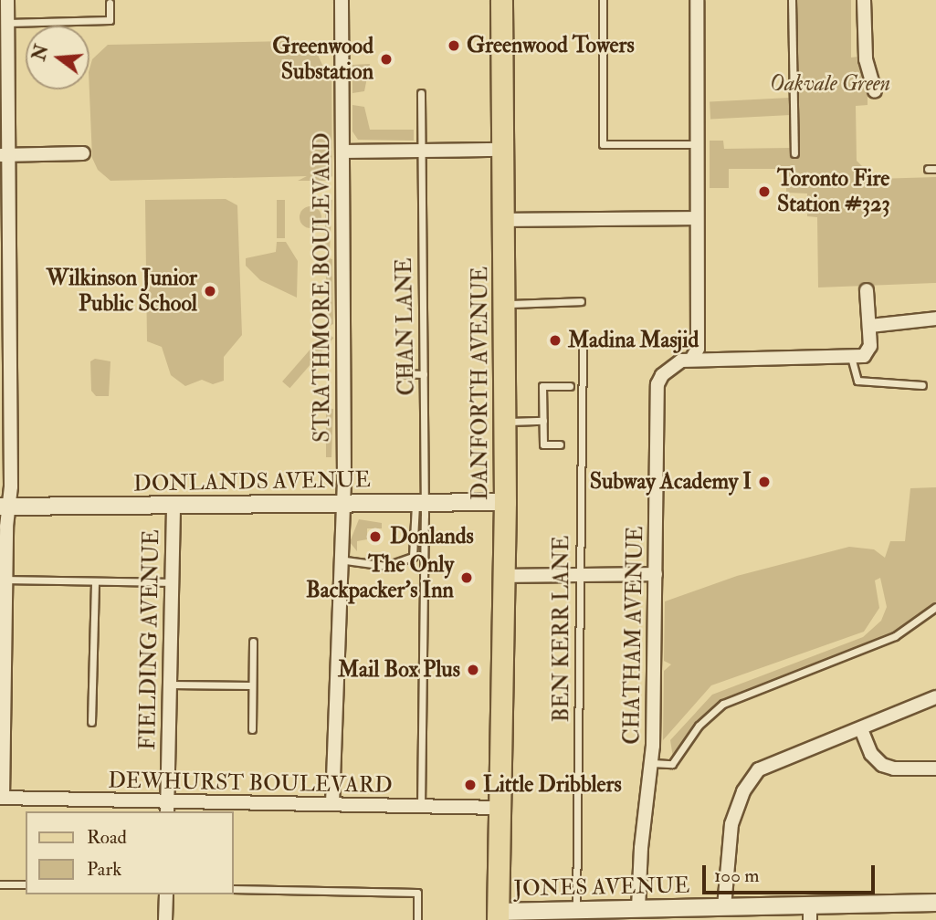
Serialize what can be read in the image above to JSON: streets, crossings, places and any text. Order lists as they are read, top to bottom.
{
  "streets": {
    "main road": ["DANFORTH AVENUE"],
    "street": [
      "STRATHMORE BOULEVARD",
      "DONLANDS AVENUE",
      "CHATHAM AVENUE",
      "FIELDING AVENUE",
      "DEWHURST BOULEVARD",
      "JONES AVENUE"
    ],
    "lane": ["CHAN LANE", "BEN KERR LANE"]
  },
  "crossings": [
    ["STRATHMORE BOULEVARD", "DONLANDS AVENUE"],
    ["STRATHMORE BOULEVARD", "DEWHURST BOULEVARD"],
    ["CHAN LANE", "DONLANDS AVENUE"],
    ["DANFORTH AVENUE", "DONLANDS AVENUE"],
    ["DANFORTH AVENUE", "DEWHURST BOULEVARD"],
    ["DANFORTH AVENUE", "JONES AVENUE"],
    ["DONLANDS AVENUE", "FIELDING AVENUE"],
    ["BEN KERR LANE", "JONES AVENUE"],
    ["CHATHAM AVENUE", "JONES AVENUE"],
    ["FIELDING AVENUE", "DEWHURST BOULEVARD"]
  ],
  "parks": ["Oakvale Green"],
  "places": [
    "Greenwood Towers",
    "Greenwood Substation",
    "Toronto Fire Station #323",
    "Wilkinson Junior Public School",
    "Madina Masjid",
    "Subway Academy I",
    "Donlands",
    "The Only Backpacker's Inn",
    "Mail Box Plus",
    "Little Dribblers"
  ],
  "legend": ["Road", "Park"],
  "scale_bar": "100 m",
  "north": "left"
}
